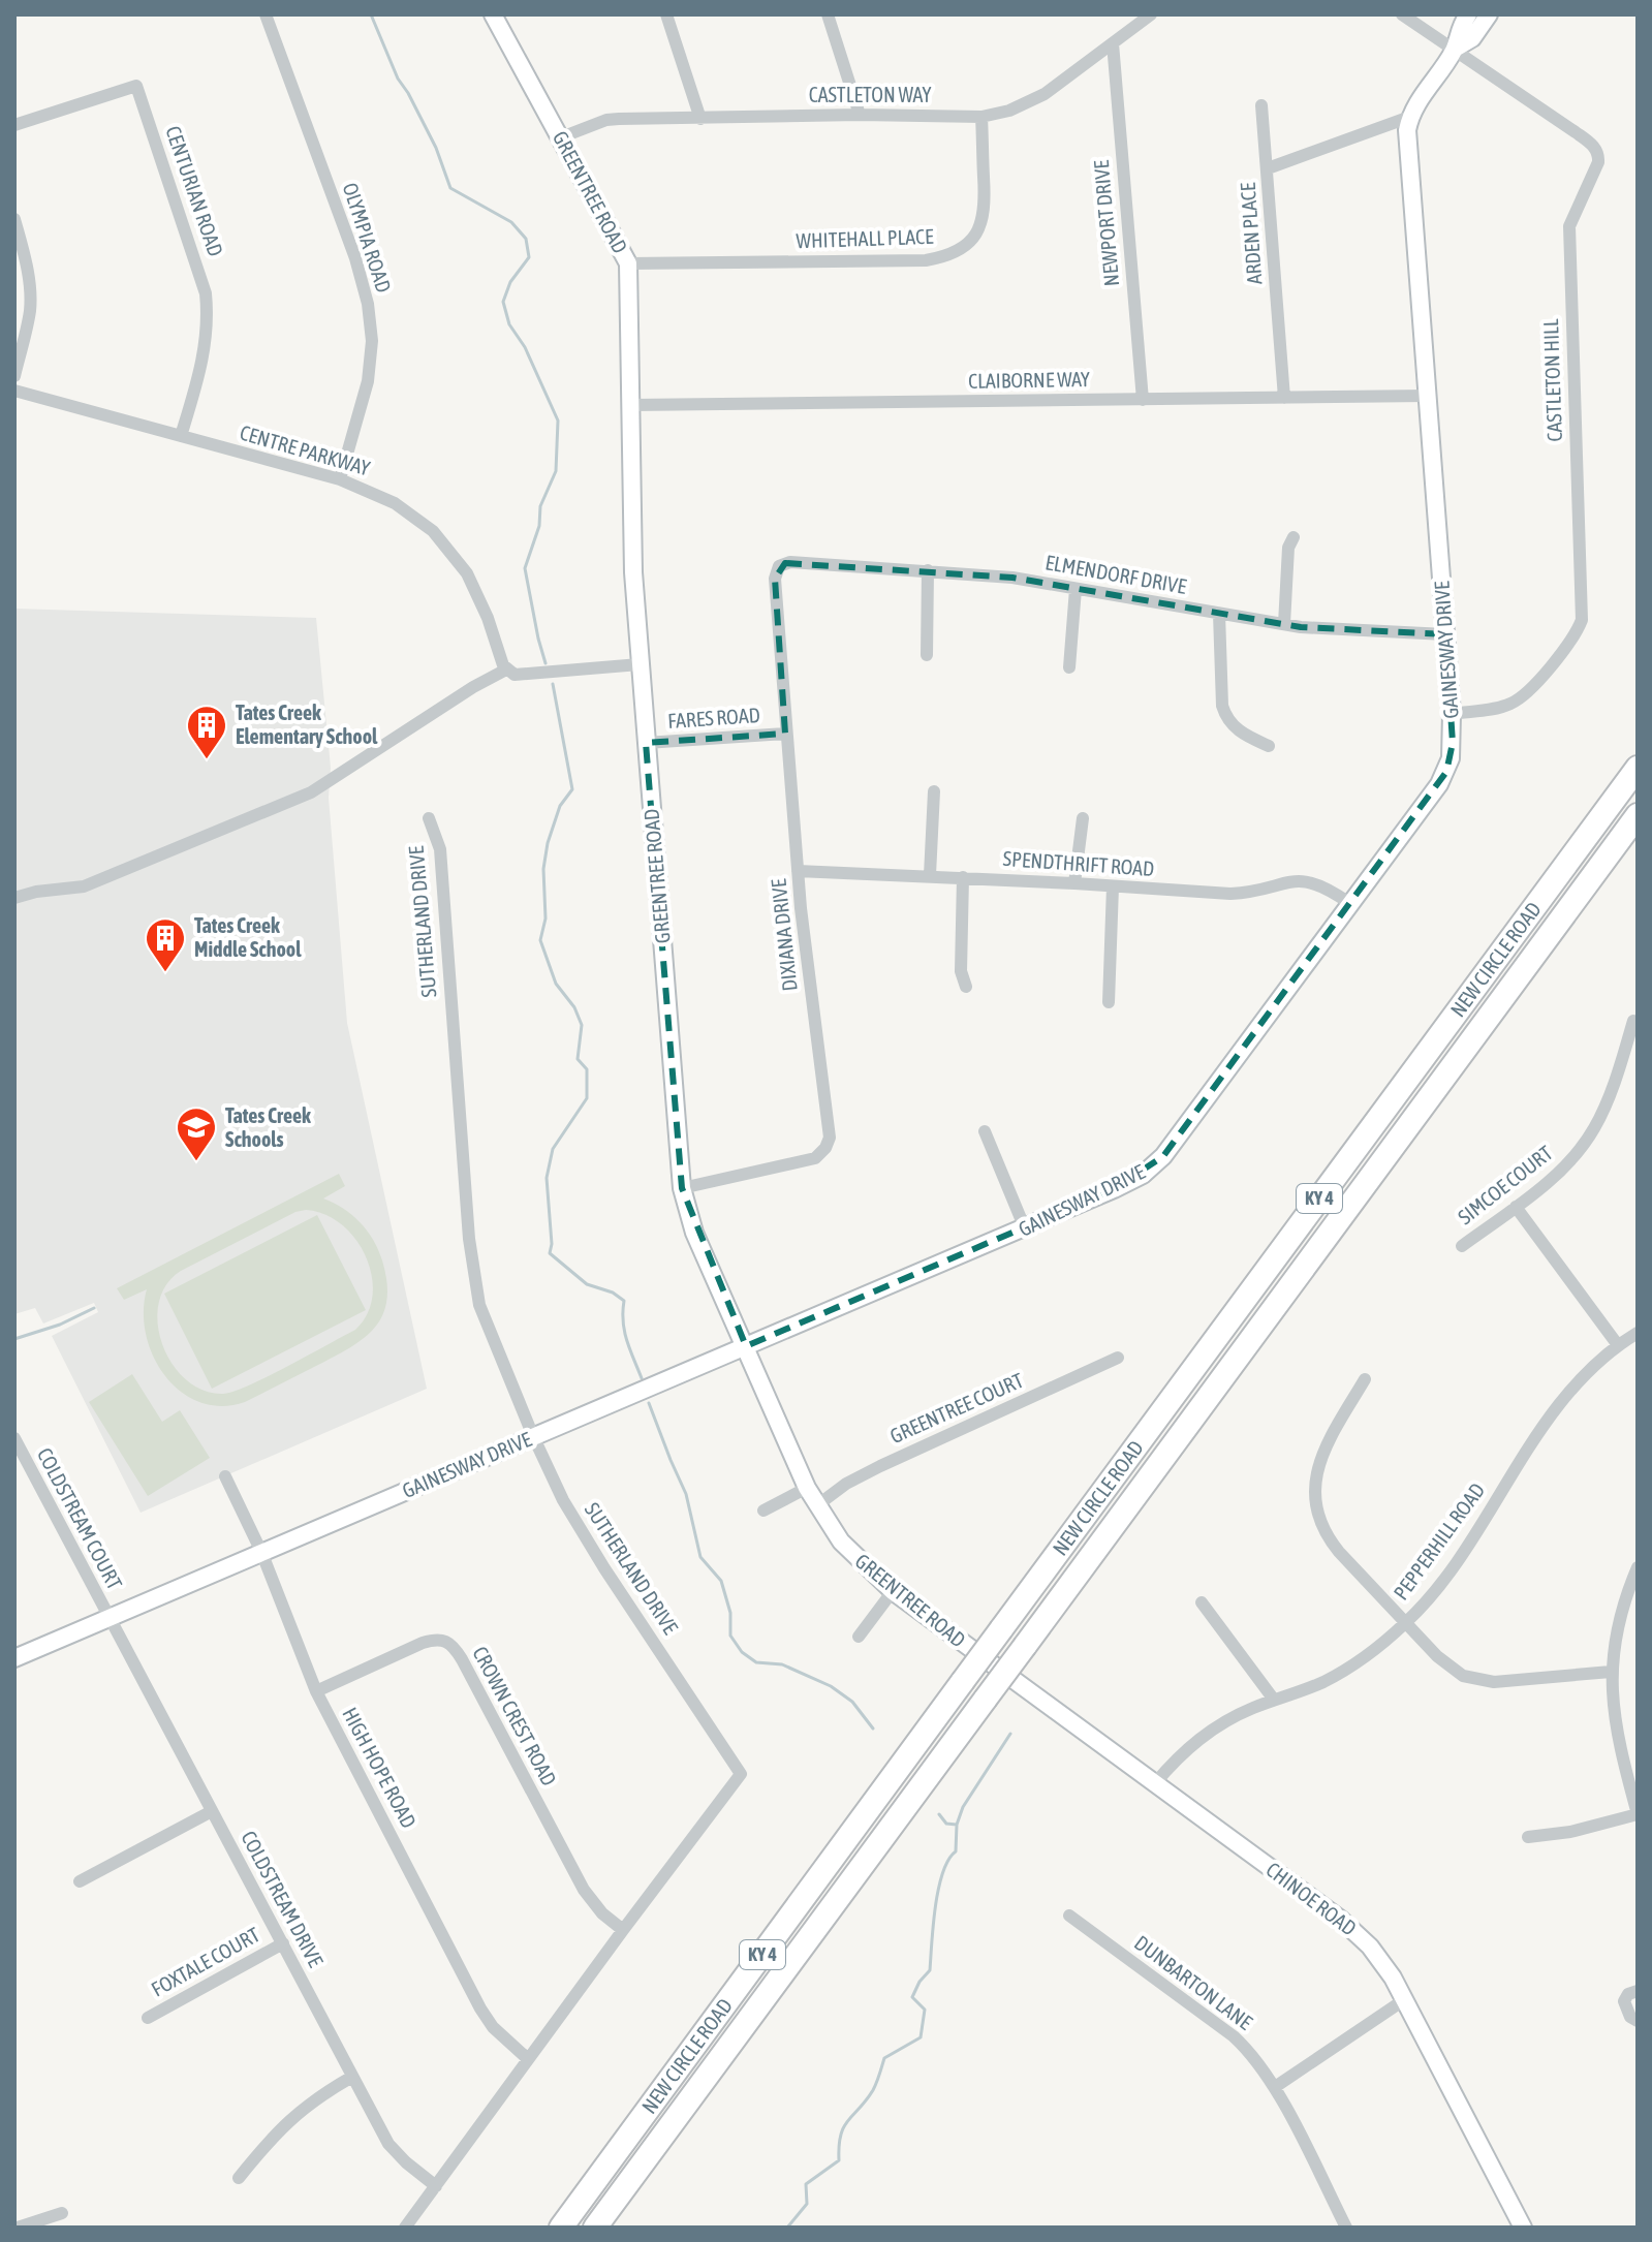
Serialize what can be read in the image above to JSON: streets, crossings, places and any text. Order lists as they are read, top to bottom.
{
  "streets": {
    "highway": ["NEW CIRCLE ROAD", "KY 4"],
    "street": [
      "CASTLETON WAY",
      "CENTURIAN ROAD",
      "GREENTREE ROAD",
      "NEWPORT DRIVE",
      "ARDEN PLACE",
      "OLYMPIA ROAD",
      "WHITEHALL PLACE",
      "CLAIBORNE WAY",
      "CASTLETON HILL",
      "CENTRE PARKWAY",
      "ELMENDORF DRIVE",
      "GAINESWAY DRIVE",
      "FARES ROAD",
      "SPENDTHRIFT ROAD",
      "SUTHERLAND DRIVE",
      "DIXIANA DRIVE",
      "SIMCOE COURT",
      "GREENTREE COURT",
      "COLDSTREAM COURT",
      "PEPPERHILL ROAD",
      "CROWN CREST ROAD",
      "HIGH HOPE ROAD",
      "COLDSTREAM DRIVE",
      "CHINOE ROAD",
      "FOXTALE COURT",
      "DUNBARTON LANE"
    ]
  },
  "crossings": [
    ["CASTLETON WAY", "GREENTREE ROAD"],
    ["CASTLETON WAY", "NEWPORT DRIVE"],
    ["CASTLETON WAY", "WHITEHALL PLACE"],
    ["CENTURIAN ROAD", "CENTRE PARKWAY"],
    ["GREENTREE ROAD", "WHITEHALL PLACE"],
    ["GREENTREE ROAD", "CLAIBORNE WAY"],
    ["GREENTREE ROAD", "GAINESWAY DRIVE"],
    ["GREENTREE ROAD", "FARES ROAD"],
    ["GREENTREE ROAD", "DIXIANA DRIVE"],
    ["GREENTREE ROAD", "GREENTREE COURT"],
    ["GREENTREE ROAD", "CHINOE ROAD"],
    ["NEWPORT DRIVE", "CLAIBORNE WAY"],
    ["ARDEN PLACE", "CLAIBORNE WAY"],
    ["ARDEN PLACE", "GAINESWAY DRIVE"],
    ["OLYMPIA ROAD", "CENTRE PARKWAY"],
    ["CLAIBORNE WAY", "GAINESWAY DRIVE"],
    ["CASTLETON HILL", "GAINESWAY DRIVE"],
    ["ELMENDORF DRIVE", "GAINESWAY DRIVE"],
    ["ELMENDORF DRIVE", "DIXIANA DRIVE"],
    ["GAINESWAY DRIVE", "SPENDTHRIFT ROAD"],
    ["GAINESWAY DRIVE", "SUTHERLAND DRIVE"],
    ["GAINESWAY DRIVE", "COLDSTREAM COURT"],
    ["GAINESWAY DRIVE", "HIGH HOPE ROAD"],
    ["GAINESWAY DRIVE", "COLDSTREAM DRIVE"],
    ["FARES ROAD", "DIXIANA DRIVE"],
    ["SPENDTHRIFT ROAD", "DIXIANA DRIVE"],
    ["SUTHERLAND DRIVE", "CROWN CREST ROAD"],
    ["SUTHERLAND DRIVE", "HIGH HOPE ROAD"],
    ["SUTHERLAND DRIVE", "COLDSTREAM DRIVE"],
    ["COLDSTREAM COURT", "COLDSTREAM DRIVE"],
    ["PEPPERHILL ROAD", "CHINOE ROAD"],
    ["CROWN CREST ROAD", "HIGH HOPE ROAD"],
    ["COLDSTREAM DRIVE", "FOXTALE COURT"]
  ],
  "places": {
    "building": ["Tates Creek Elementary School", "Tates Creek Middle School"],
    "school or university": ["Tates Creek Schools"]
  }
}
